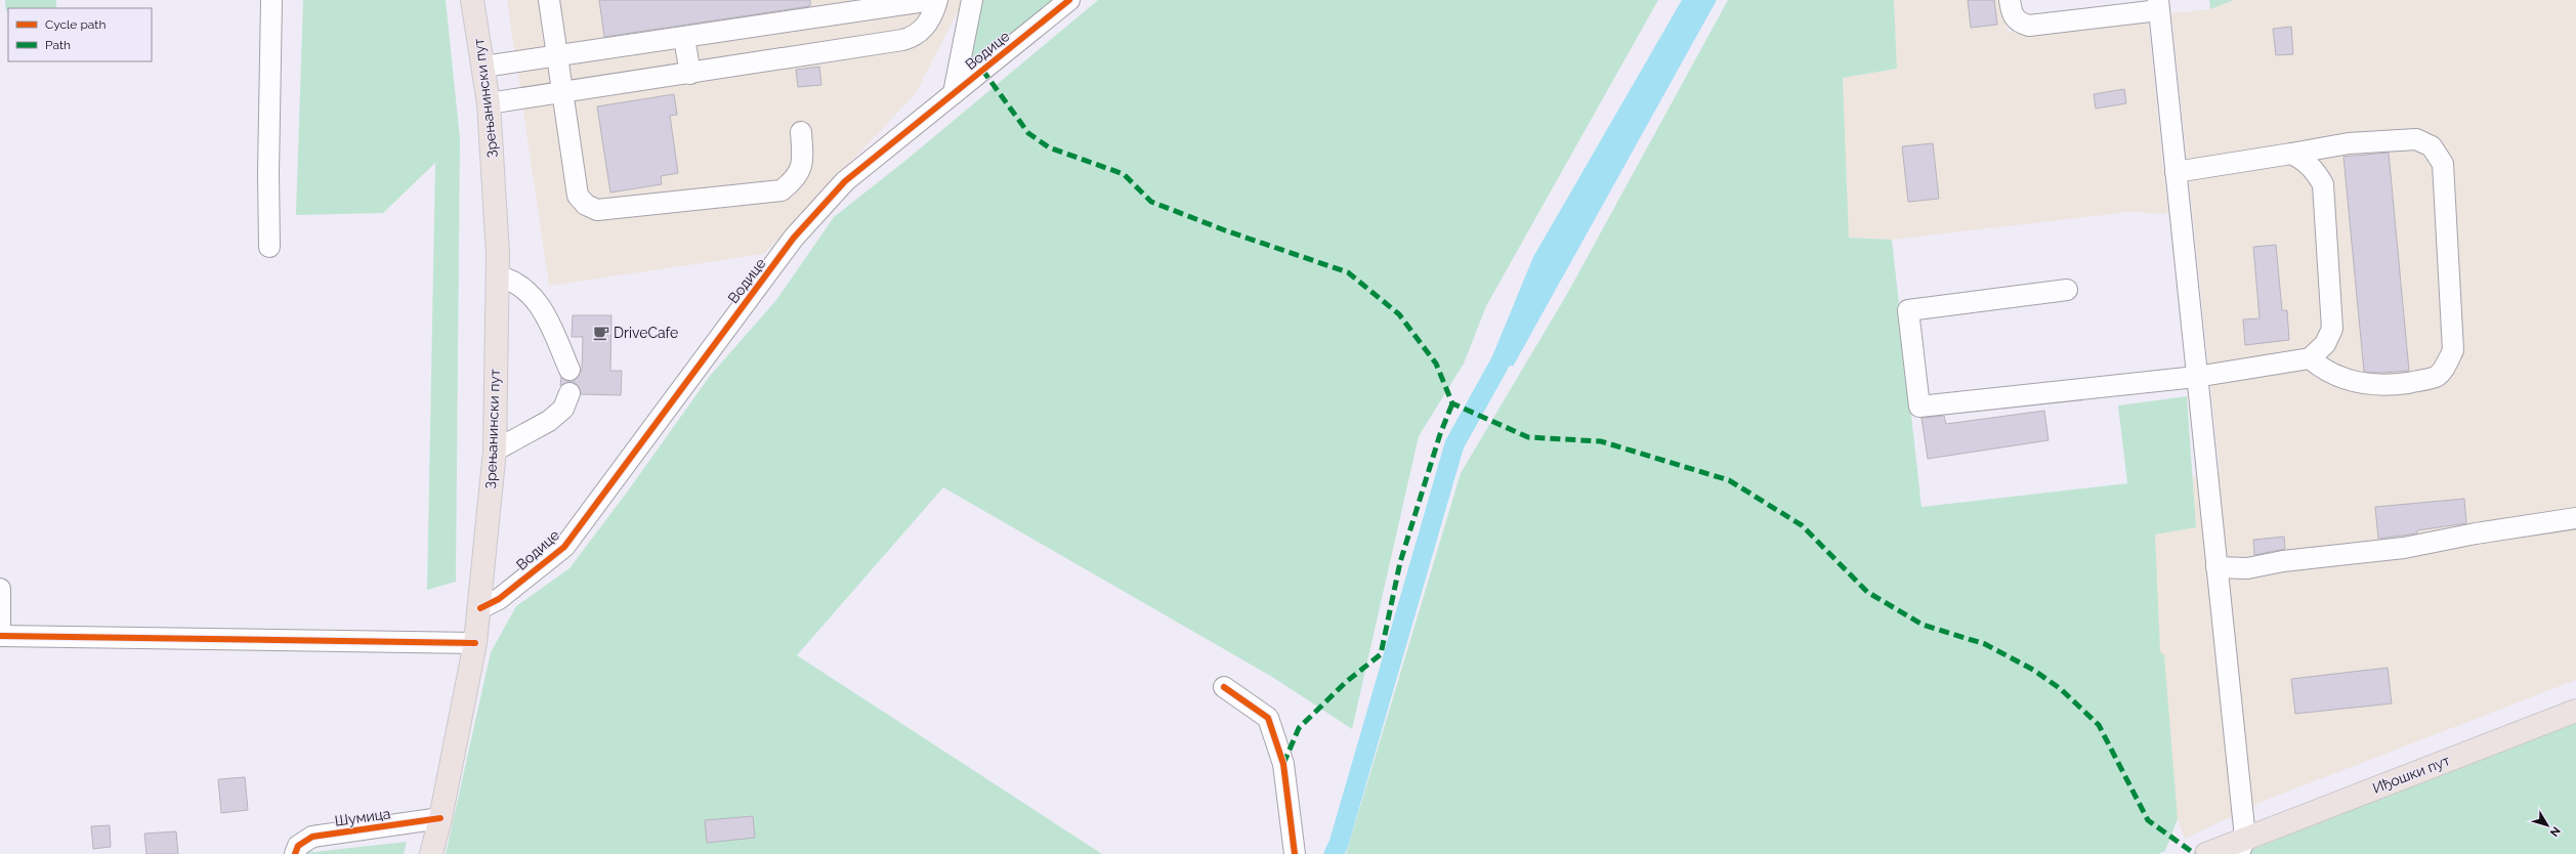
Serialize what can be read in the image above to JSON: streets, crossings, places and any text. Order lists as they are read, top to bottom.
{
  "streets": {
    "main road": ["Зрењанински пут", "Иђошки пут"],
    "street": ["Водице", "Шумица"]
  },
  "crossings": [
    ["Водице", "Зрењанински пут"],
    ["Зрењанински пут", "Шумица"]
  ],
  "places": {
    "cafe": ["DriveCafe"]
  },
  "legend": ["Cycle path", "Path"],
  "north": "bottom right"
}
